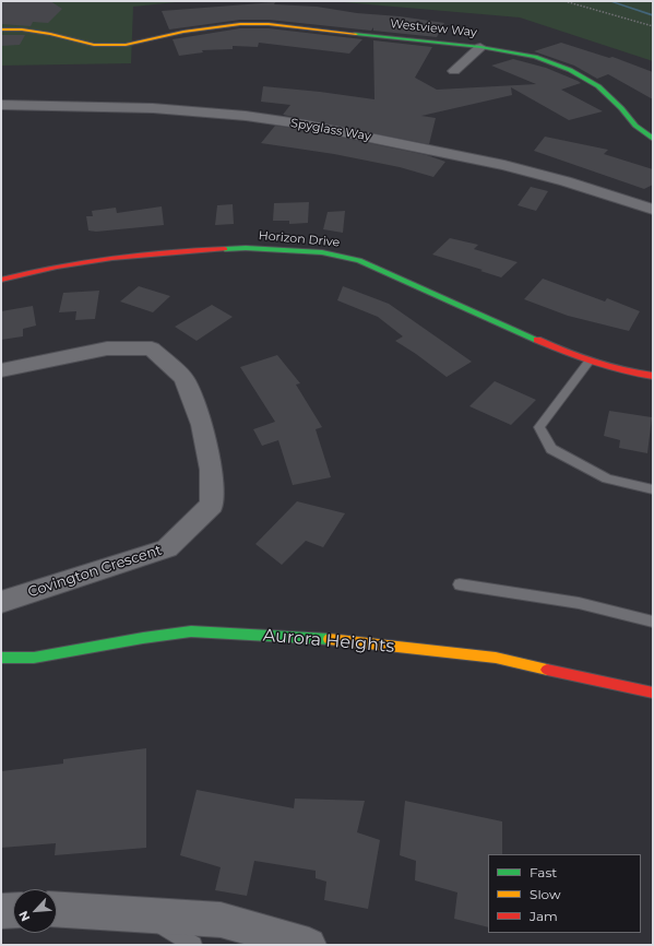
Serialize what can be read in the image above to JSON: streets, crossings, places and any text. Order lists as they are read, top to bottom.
{
  "streets": {
    "street": [
      "Westview Way",
      "Spyglass Way",
      "Horizon Drive",
      "Covington Crescent",
      "Aurora Heights"
    ]
  },
  "legend": ["Fast", "Slow", "Jam"],
  "north": "bottom left"
}
